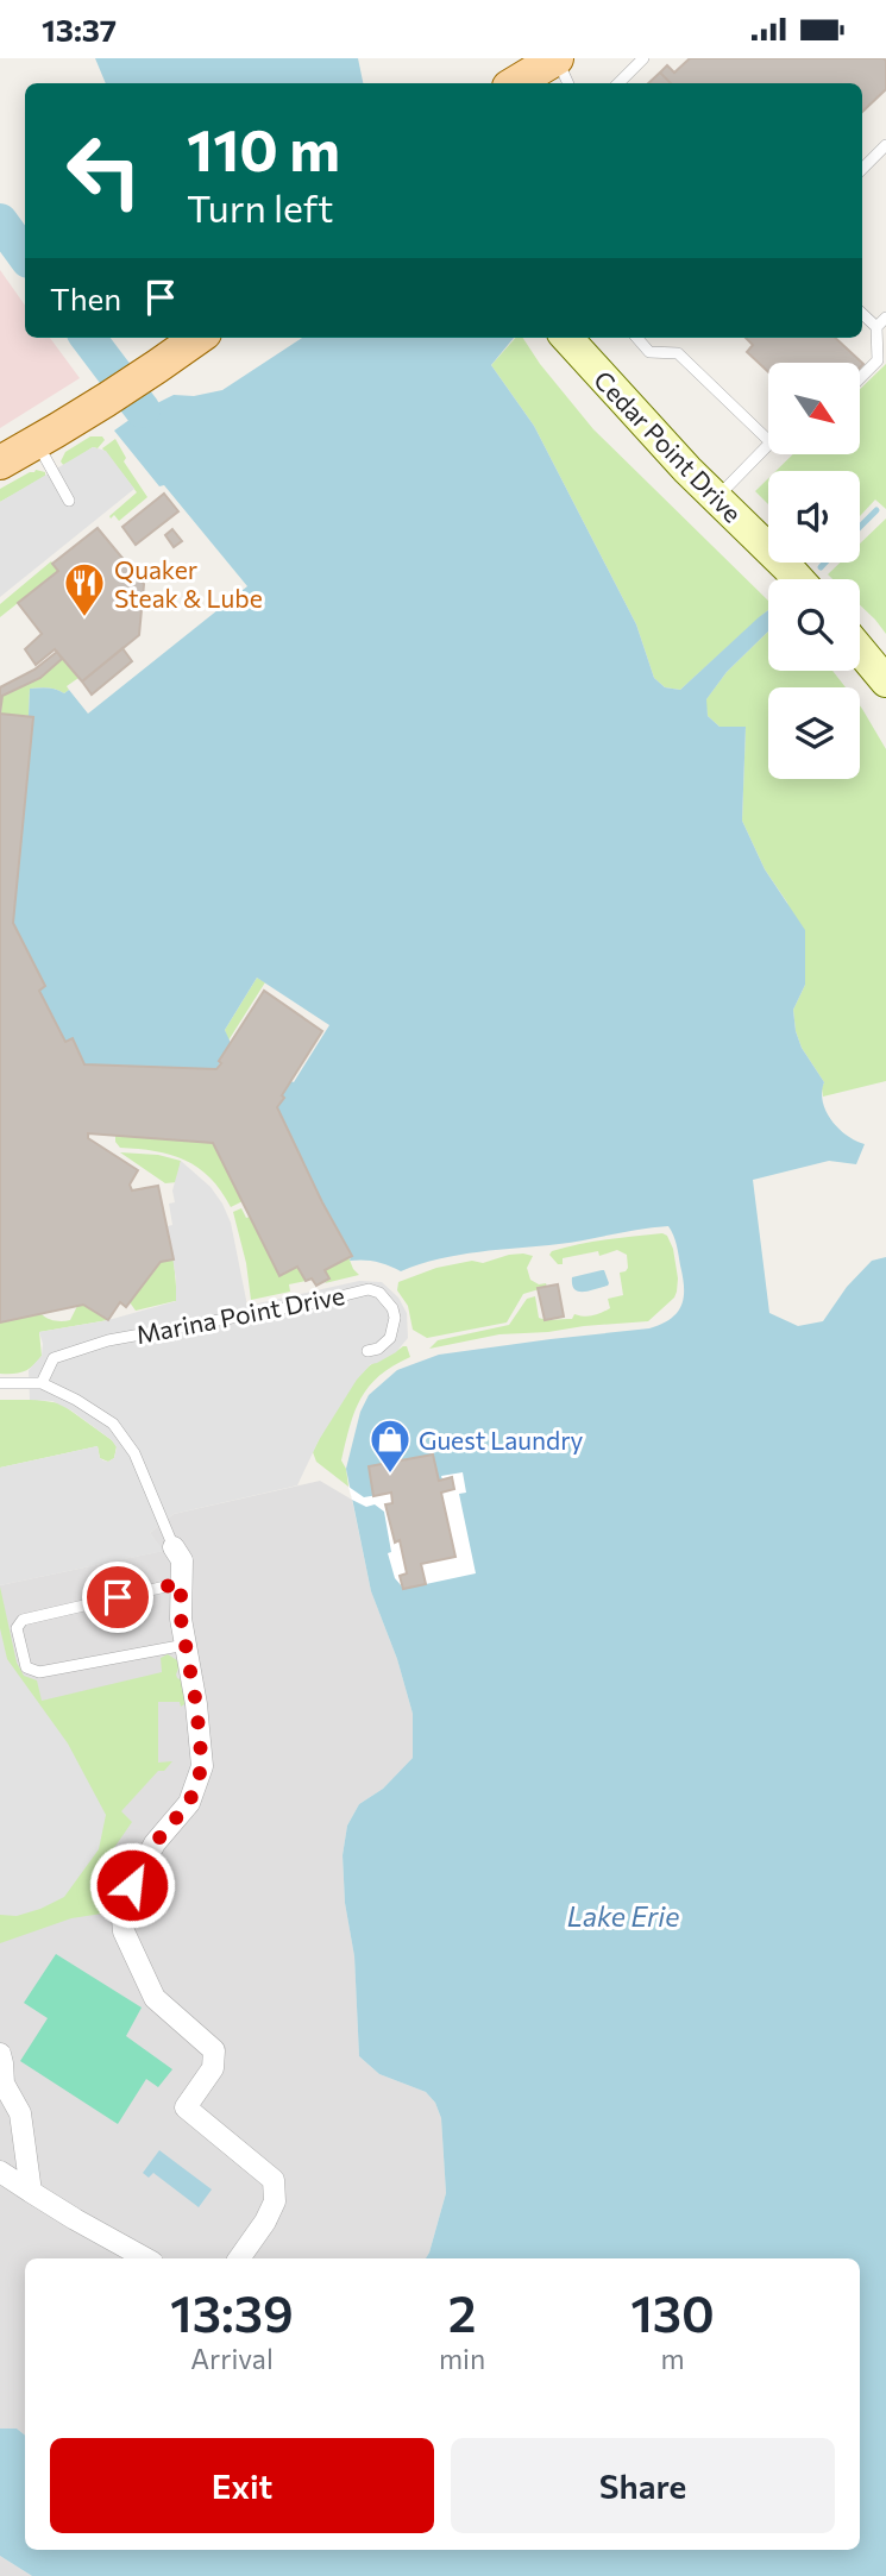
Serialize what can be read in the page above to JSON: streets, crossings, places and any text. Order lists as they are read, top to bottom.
{
  "streets": {
    "main road": ["Cedar Point Drive"],
    "lane": ["Marina Point Drive"]
  },
  "water": ["Lake Erie"],
  "places": {
    "restaurant": ["Quaker Steak & Lube"],
    "shop": ["Guest Laundry"]
  },
  "north": "bottom right",
  "page": {
    "status": "13:37",
    "turn": ["110 m", "Turn left"],
    "then": "Then",
    "eta": [
      "13:39",
      "Arrival",
      "2",
      "min",
      "130",
      "m"
    ],
    "buttons": ["Exit", "Share"]
  }
}
